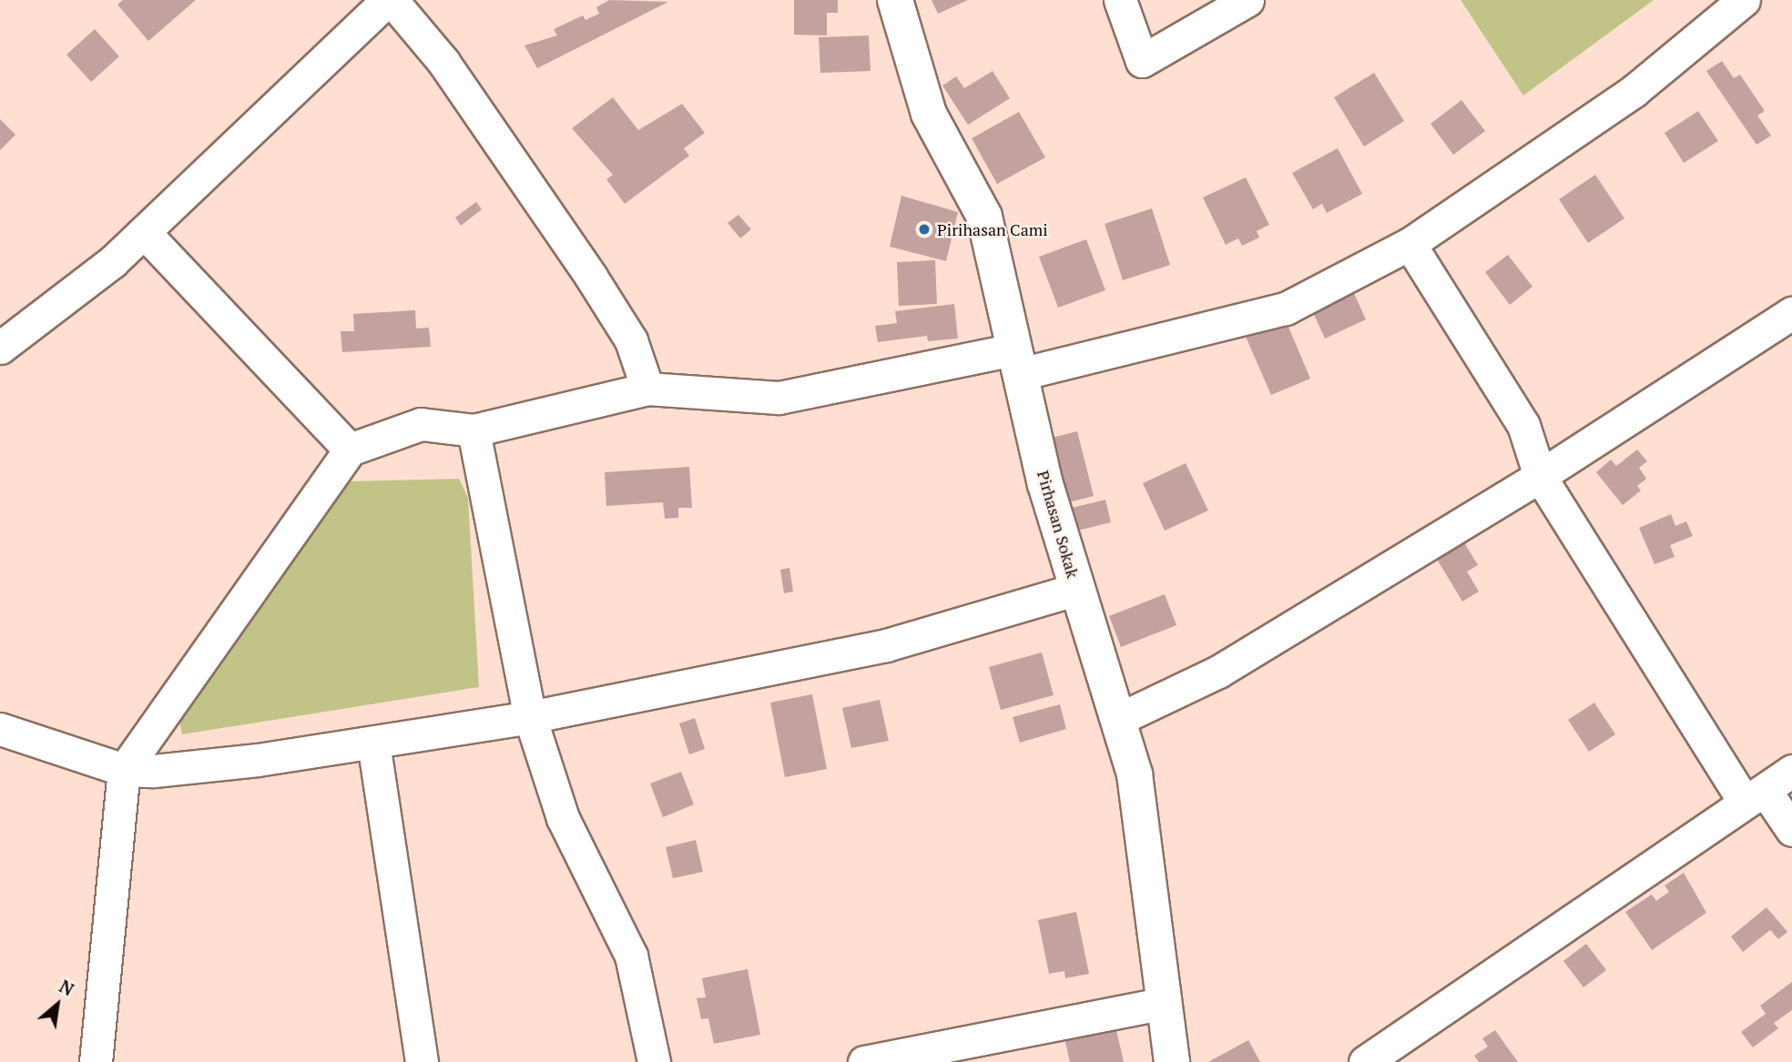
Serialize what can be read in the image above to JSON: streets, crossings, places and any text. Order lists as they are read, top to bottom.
{
  "streets": {
    "street": ["Pirhasan Sokak"]
  },
  "places": ["Pirihasan Cami"],
  "north": "top right"
}
